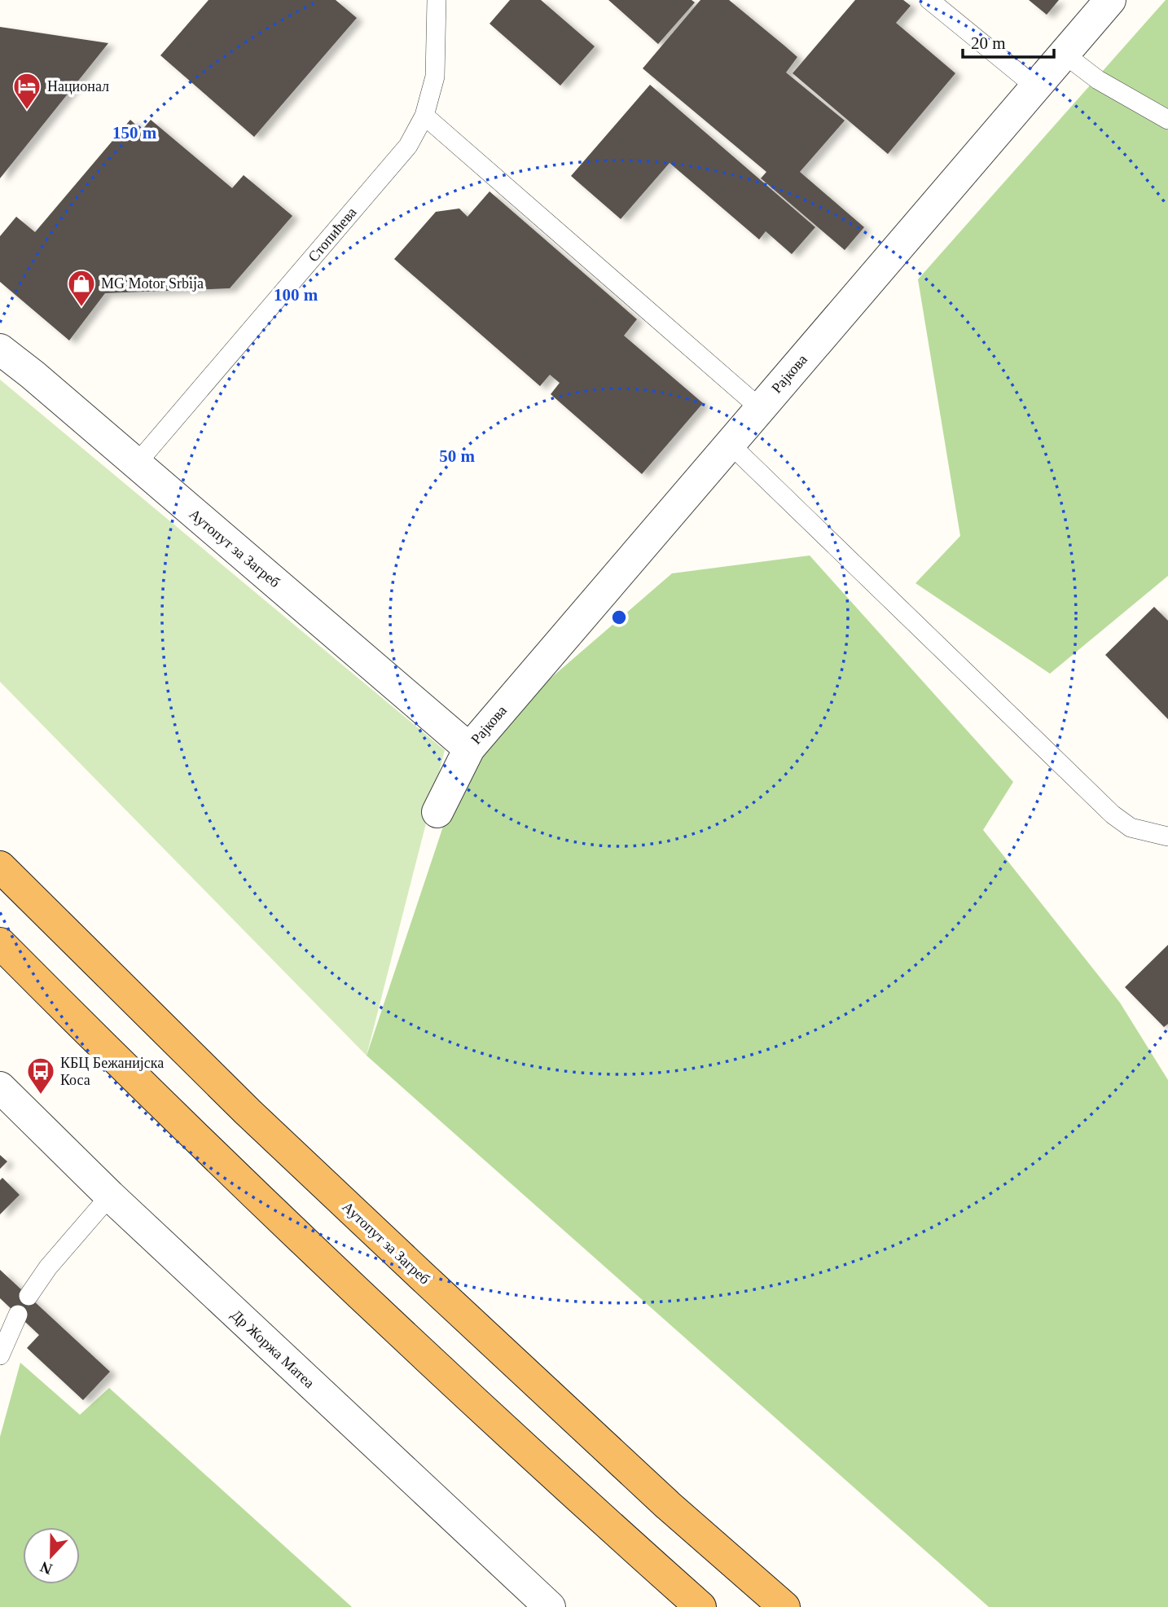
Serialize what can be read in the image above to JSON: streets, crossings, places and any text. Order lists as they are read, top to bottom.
{
  "streets": {
    "highway": ["Аутопут за Загреб"],
    "street": ["Рајкова", "Др Жоржа Матеа"],
    "lane": ["Стопићева"]
  },
  "crossings": [
    ["Стопићева", "Аутопут за Загреб"],
    ["Рајкова", "Аутопут за Загреб"]
  ],
  "places": {
    "hotel": ["Национал"],
    "shop": ["MG Motor Srbija"],
    "bus stop": ["КБЦ Бежанијска Коса"]
  },
  "scale_bar": "20 m",
  "north": "bottom",
  "rings": ["150 m", "100 m", "50 m"]
}
